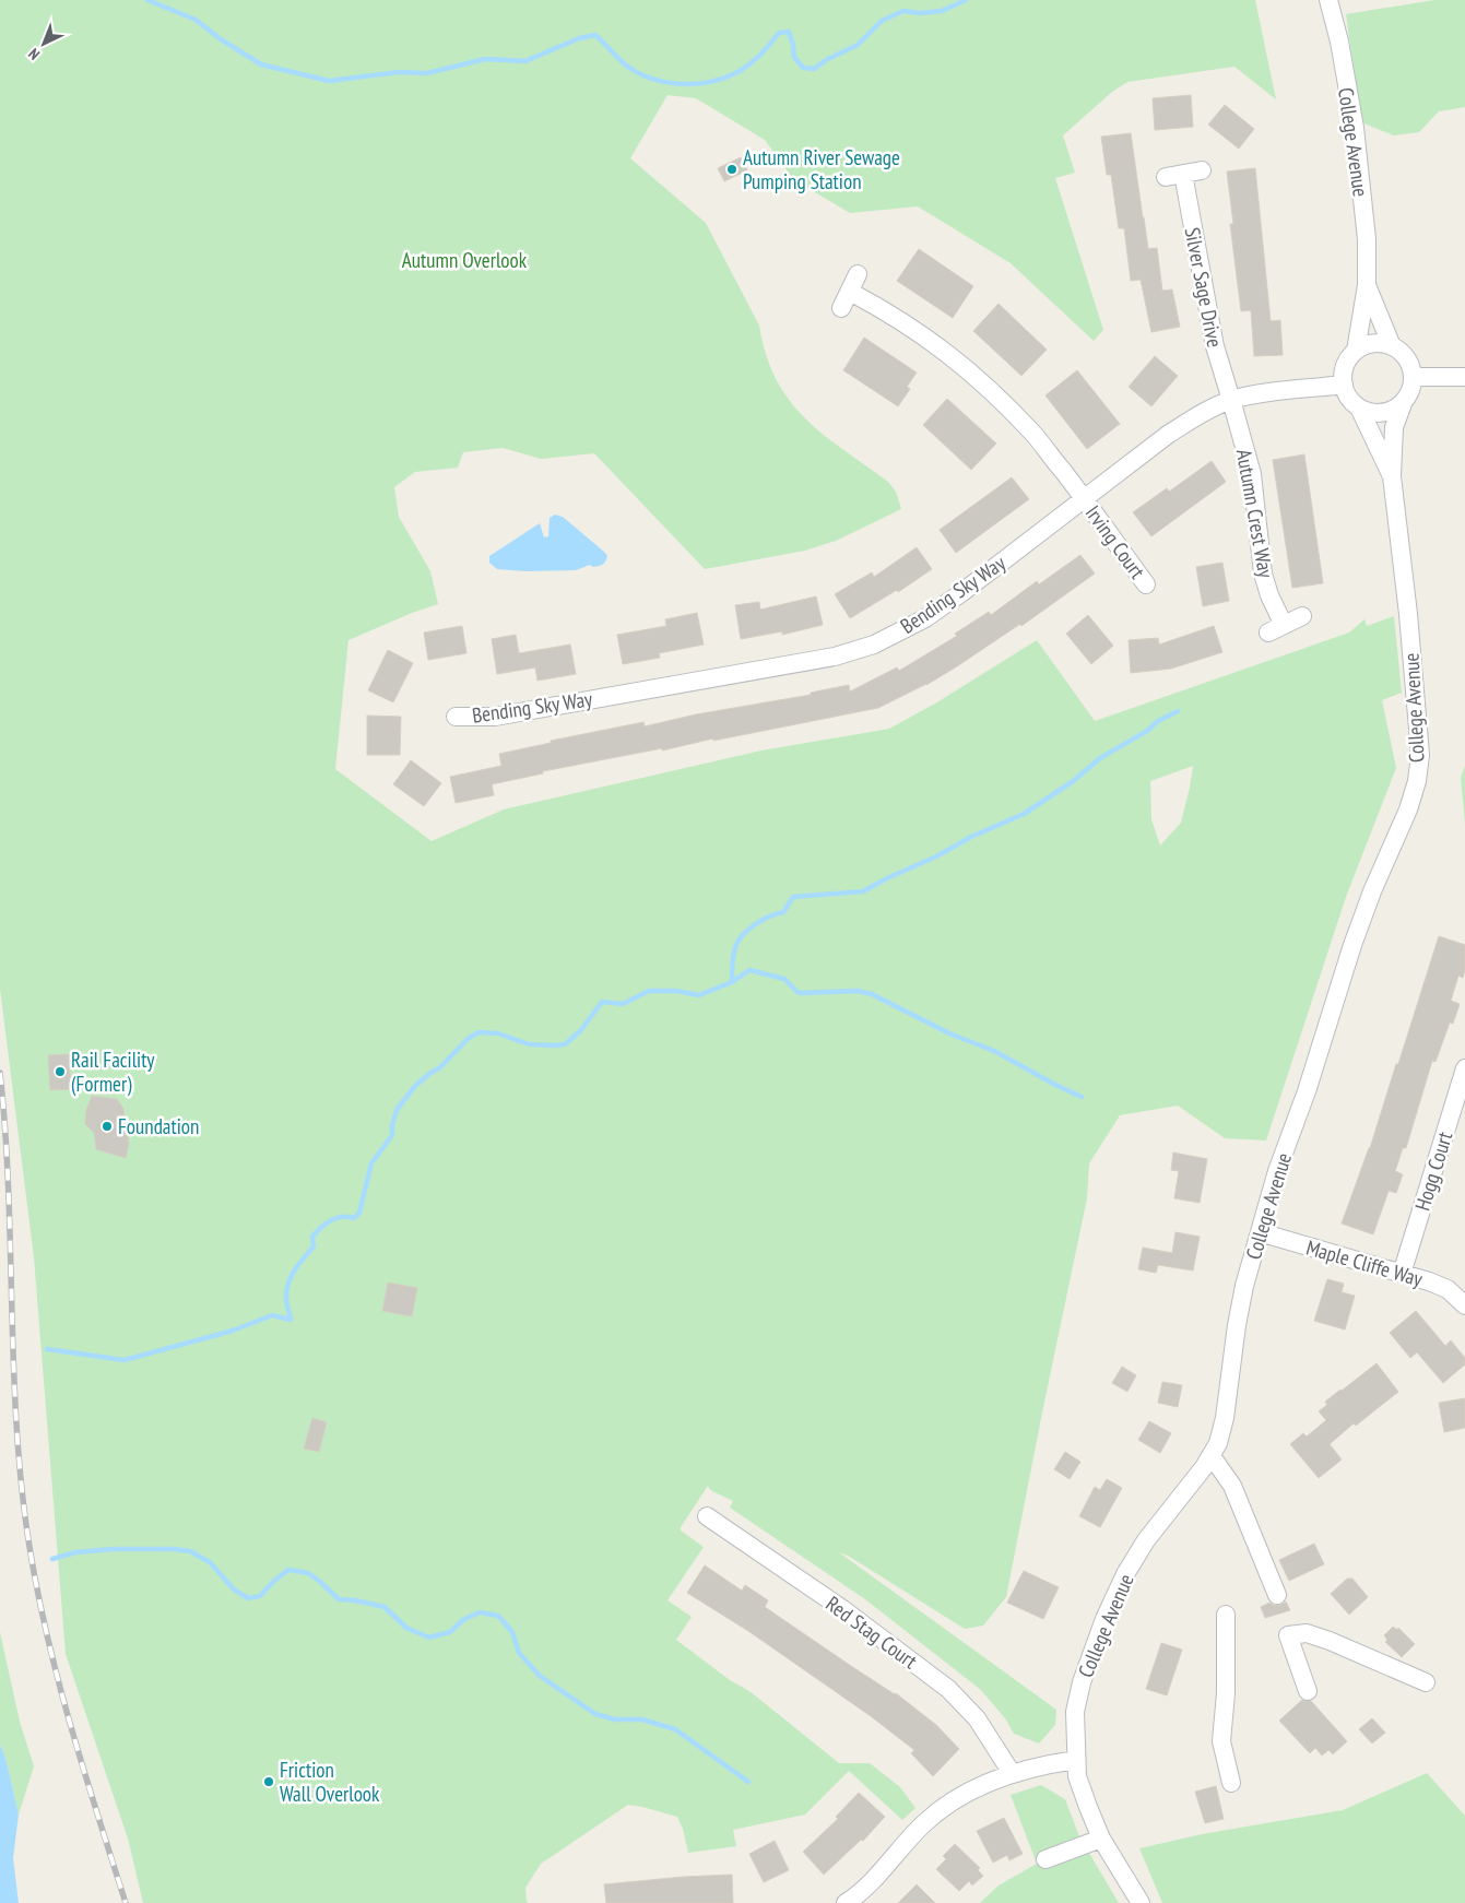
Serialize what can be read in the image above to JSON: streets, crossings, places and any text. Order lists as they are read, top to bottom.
{
  "streets": {
    "street": [
      "College Avenue",
      "Silver Sage Drive",
      "Autumn Crest Way",
      "Irving Court",
      "Bending Sky Way",
      "Hogg Court",
      "Maple Cliffe Way",
      "Red Stag Court"
    ]
  },
  "crossings": [
    ["College Avenue", "Bending Sky Way"],
    ["College Avenue", "Maple Cliffe Way"],
    ["Silver Sage Drive", "Autumn Crest Way"],
    ["Silver Sage Drive", "Bending Sky Way"],
    ["Autumn Crest Way", "Bending Sky Way"],
    ["Irving Court", "Bending Sky Way"],
    ["Hogg Court", "Maple Cliffe Way"]
  ],
  "parks": ["Autumn Overlook"],
  "places": [
    "Autumn River Sewage Pumping Station",
    "Rail Facility (Former)",
    "Foundation",
    "Friction Wall Overlook"
  ],
  "north": "bottom left"
}
